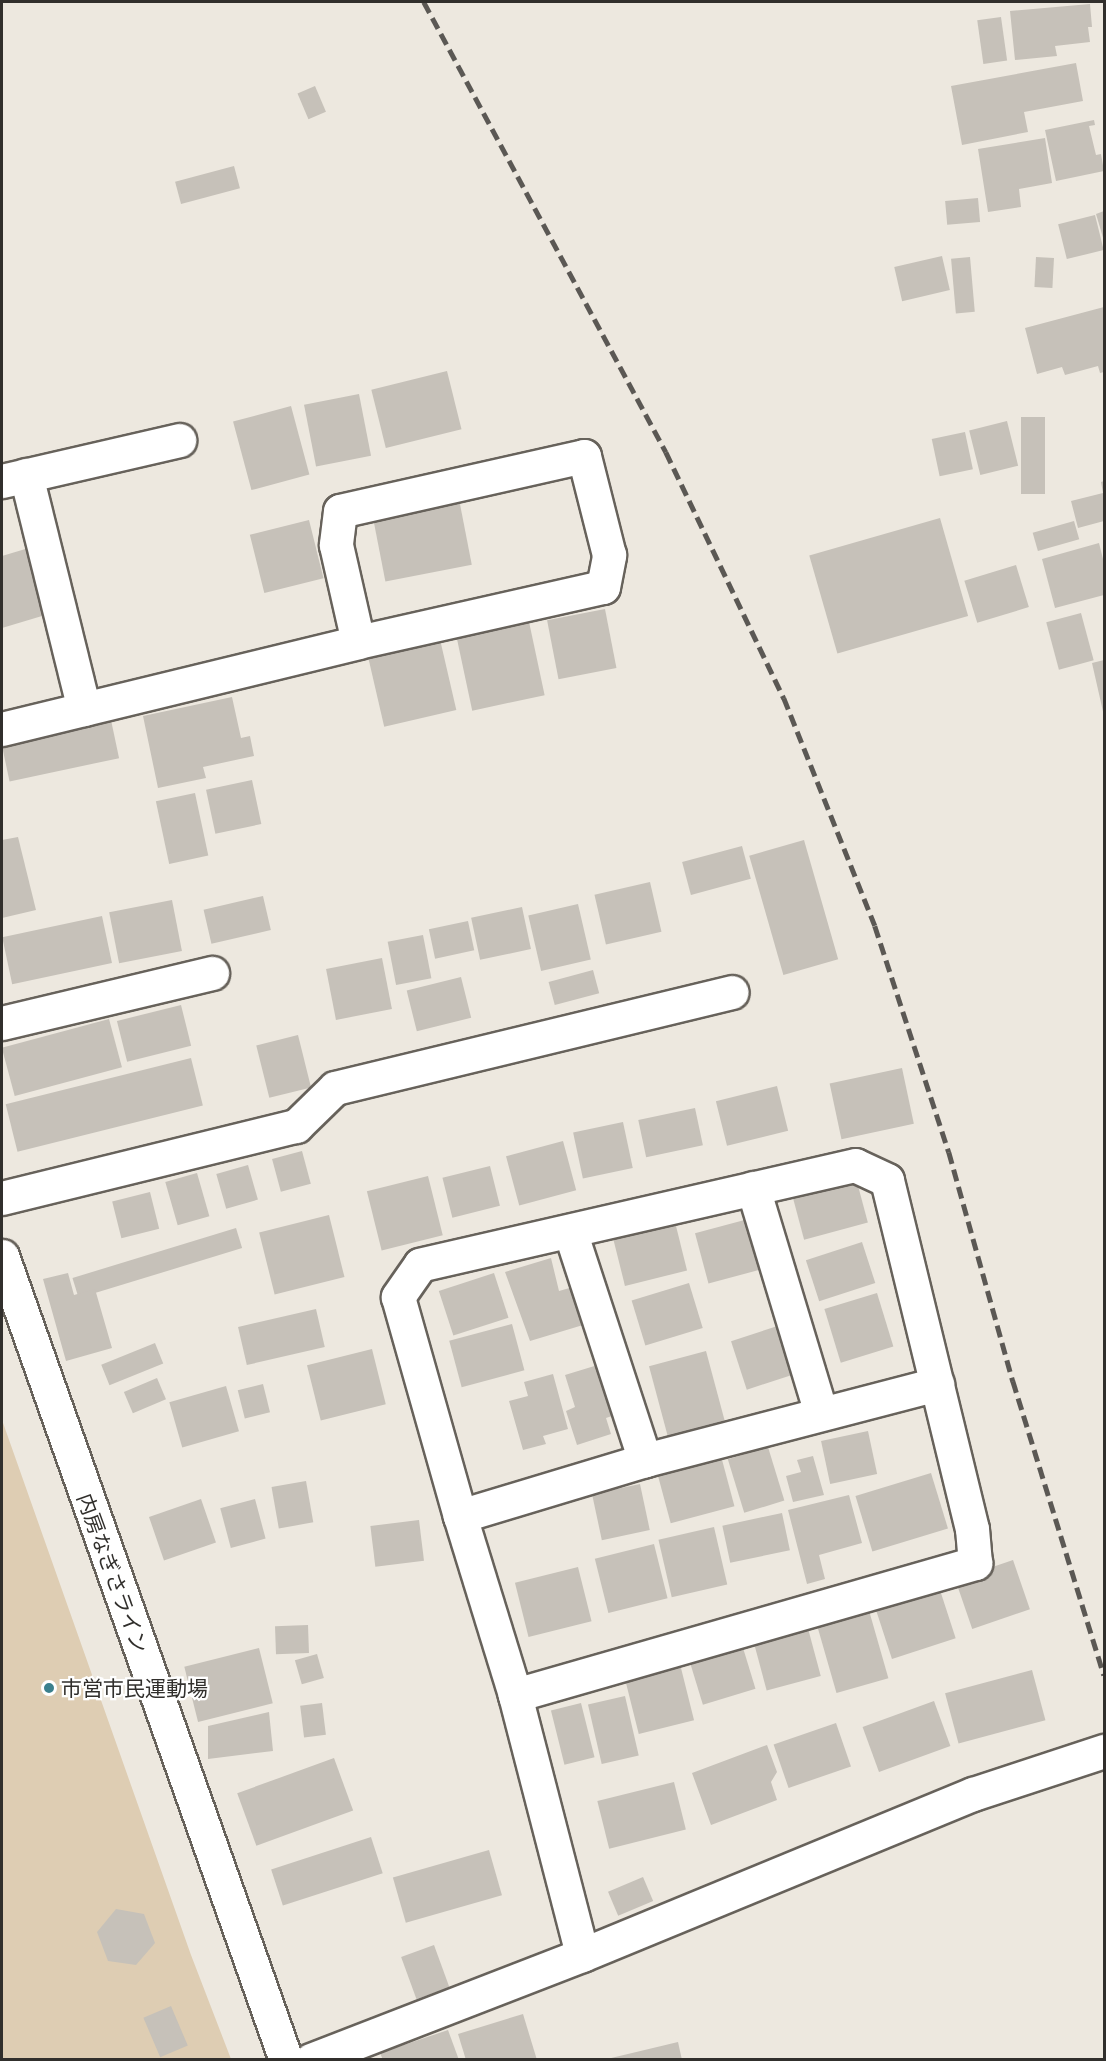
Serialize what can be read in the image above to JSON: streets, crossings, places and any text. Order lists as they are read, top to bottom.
{
  "streets": {
    "street": ["内房なぎさライン"]
  },
  "places": ["市営市民運動場"]
}
